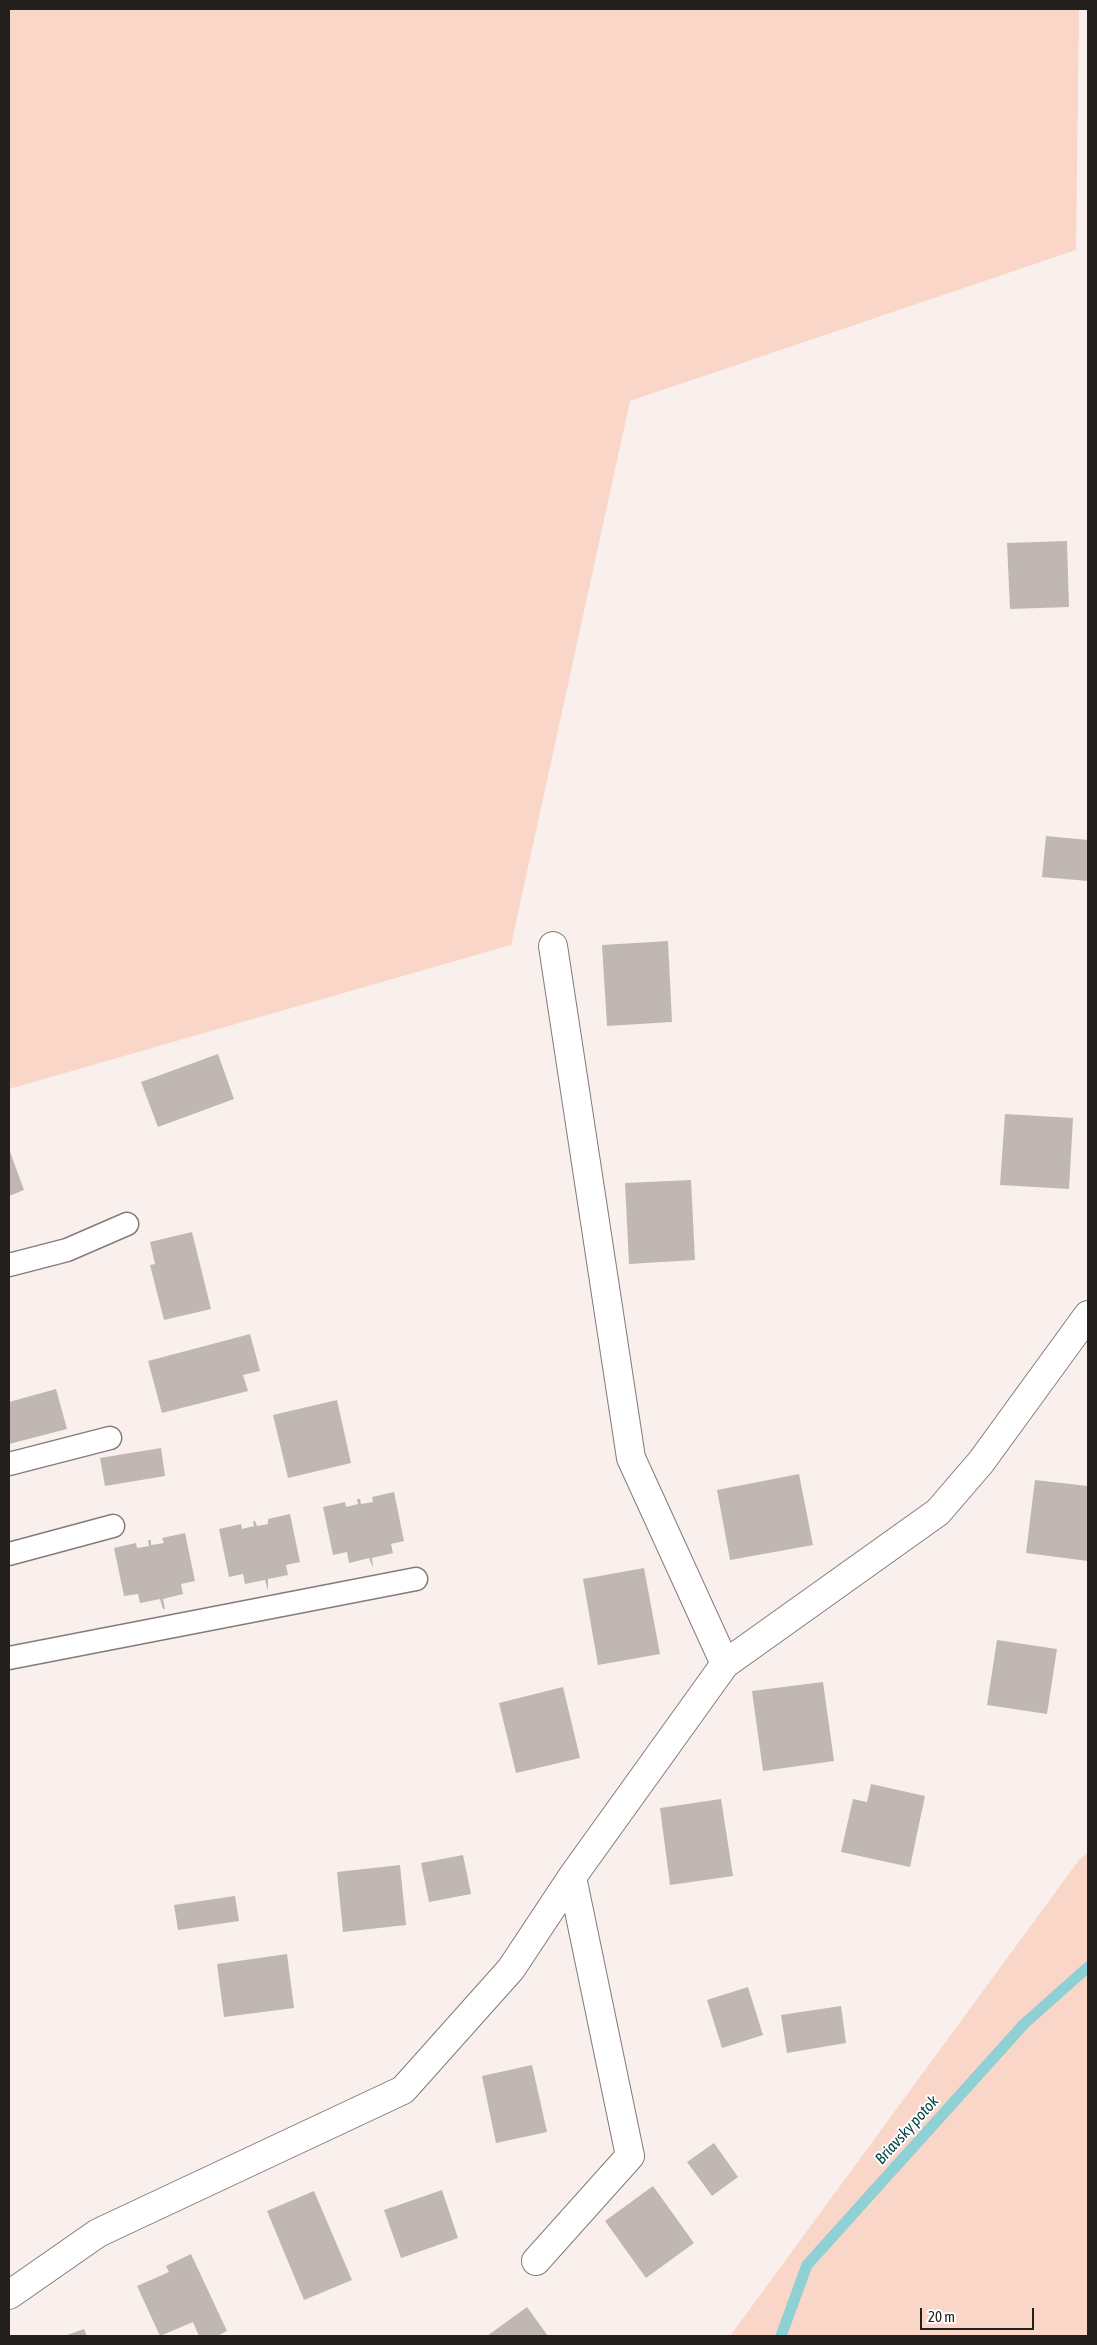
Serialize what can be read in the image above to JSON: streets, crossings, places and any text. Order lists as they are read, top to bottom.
{
  "water": ["Briavsky potok"],
  "scale_bar": "20 m"
}
